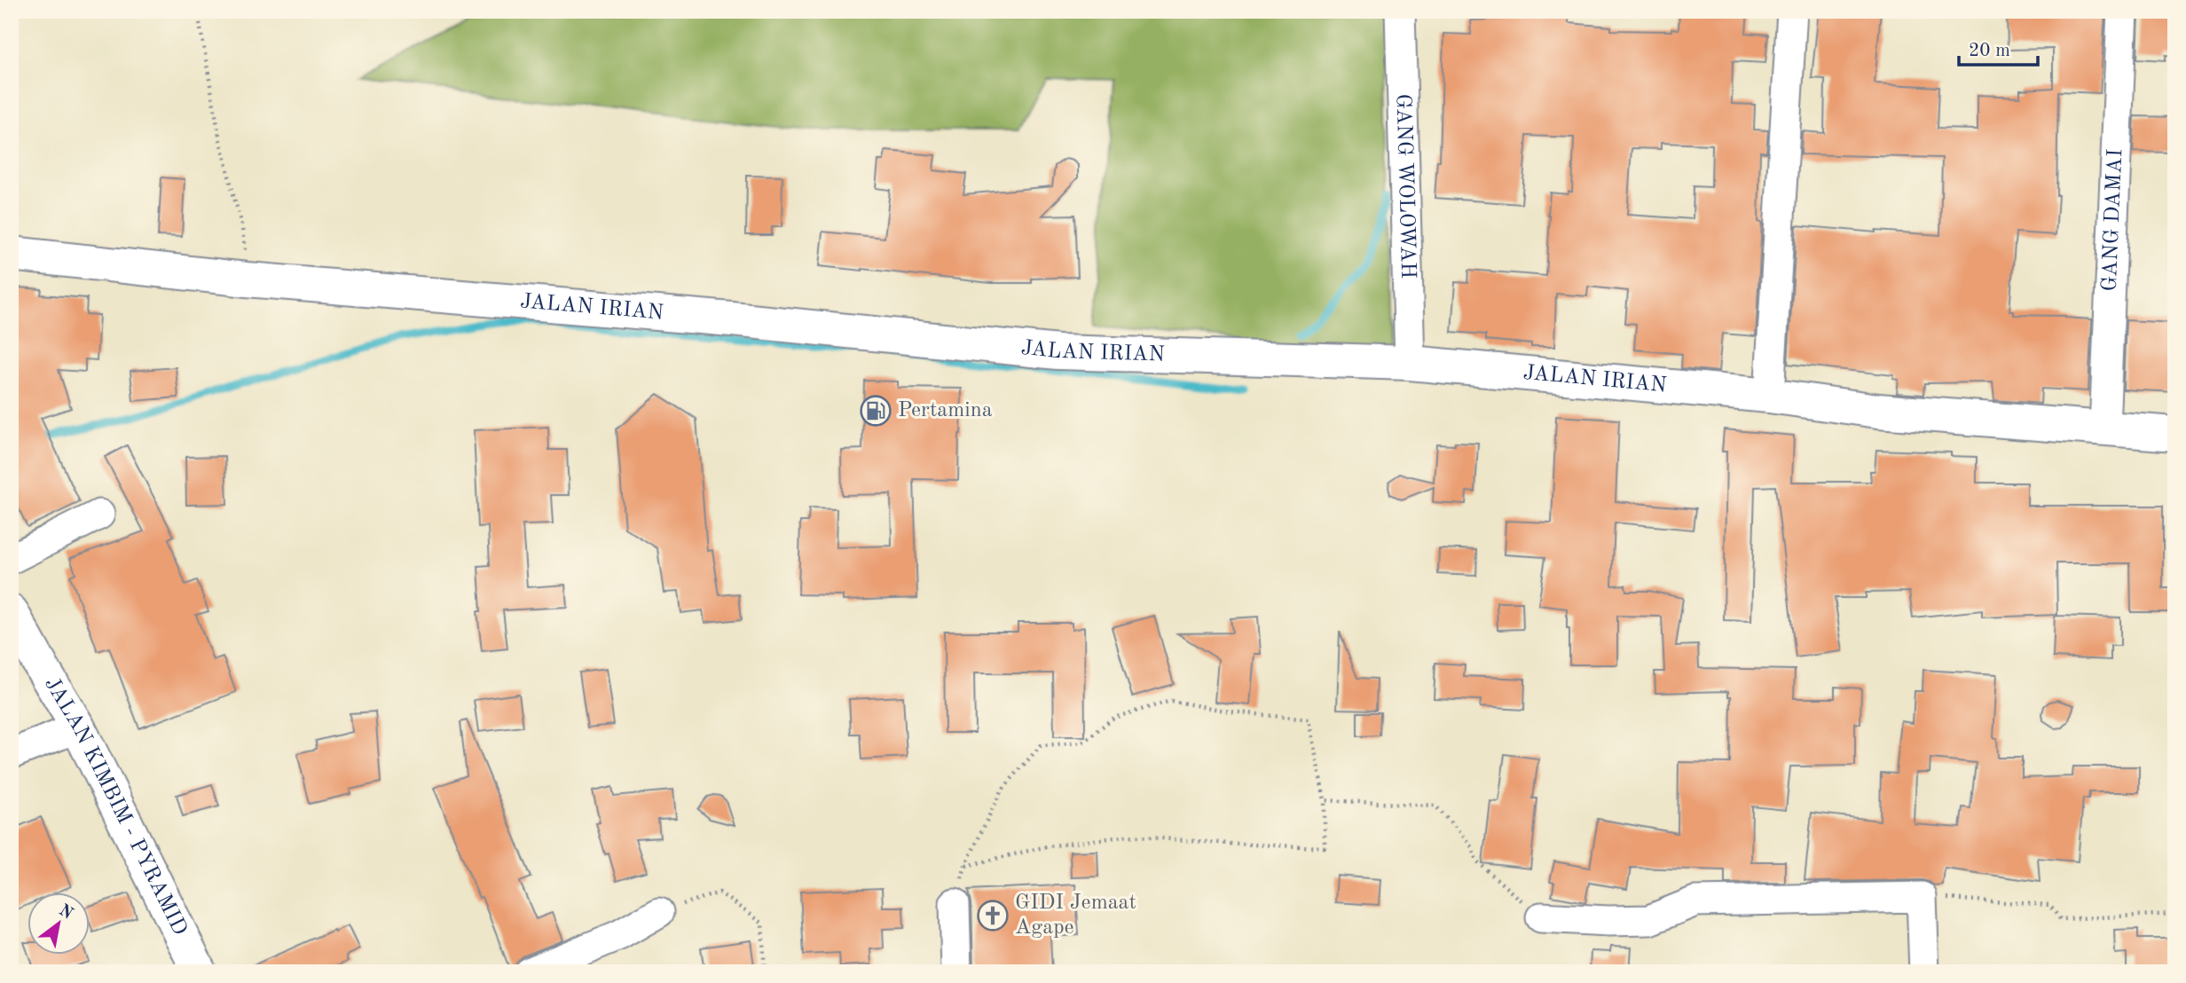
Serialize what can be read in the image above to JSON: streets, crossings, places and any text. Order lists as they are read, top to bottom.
{
  "streets": {
    "main road": ["JALAN IRIAN", "JALAN KIMBIM - PYRAMID"],
    "street": ["GANG WOLOWAH", "GANG DAMAI"]
  },
  "crossings": [
    ["GANG WOLOWAH", "JALAN IRIAN"],
    ["GANG DAMAI", "JALAN IRIAN"]
  ],
  "places": {
    "fuel station": ["Pertamina"],
    "church": ["GIDI Jemaat Agape"]
  },
  "scale_bar": "20 m",
  "north": "top right"
}
